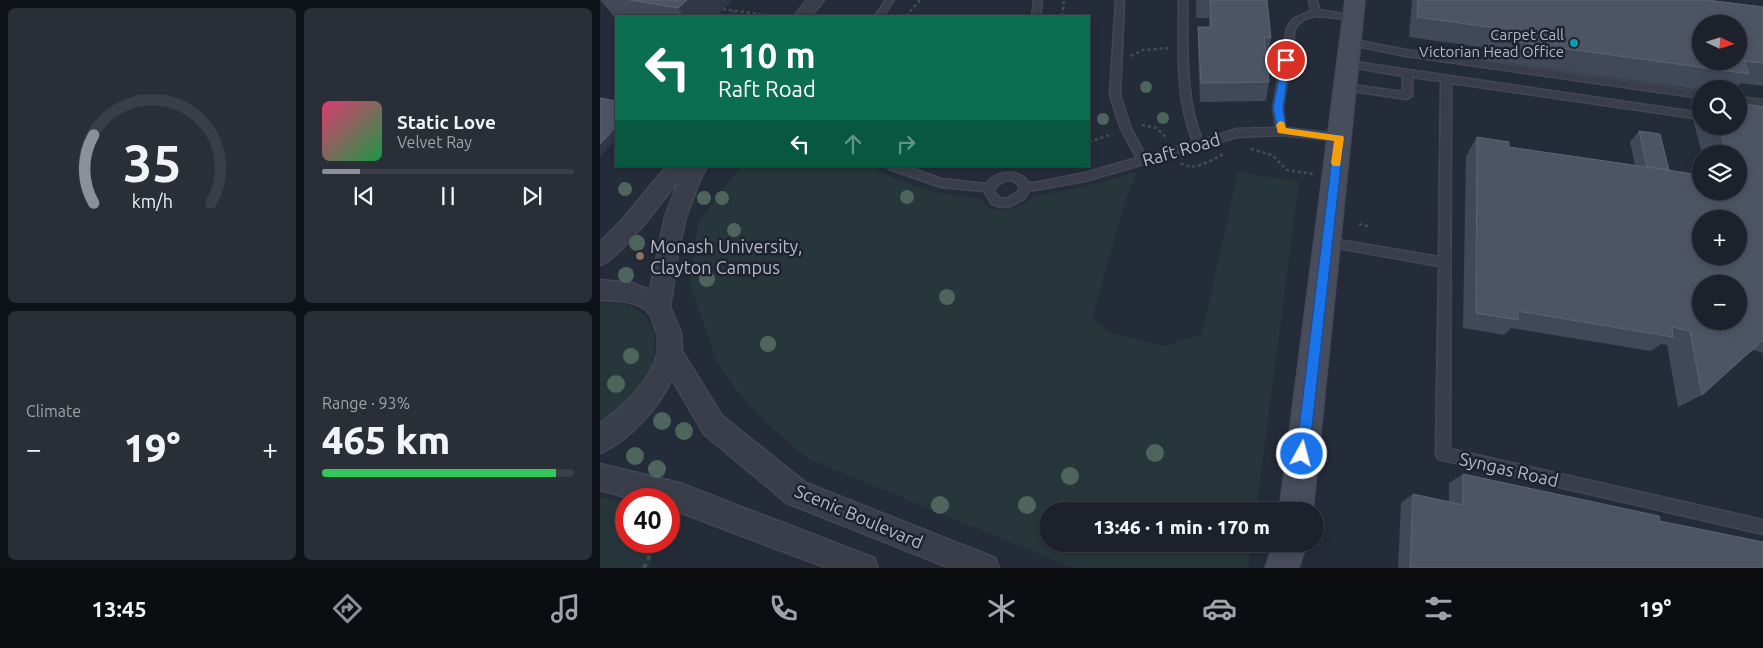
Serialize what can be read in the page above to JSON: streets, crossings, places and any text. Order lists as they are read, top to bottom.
{
  "streets": {
    "street": ["Scenic Boulevard"],
    "lane": ["Raft Road", "Syngas Road"]
  },
  "places": ["Carpet Call Victorian Head Office", "Monash University, Clayton Campus"],
  "north": "right",
  "page": {
    "map_buttons": ["+", "−"],
    "turn": ["110 m", "Raft Road"],
    "song": ["Static Love", "Velvet Ray"],
    "tile": [
      "Climate",
      ["Range · 93%", "465 km"]
    ],
    "heat": ["−", "19°", "+"],
    "limit": "40",
    "trip": "13:46 · 1 min · 170 m",
    "tabs": ["13:45", "19°"],
    "gauge": ["35", "km/h"]
  }
}
